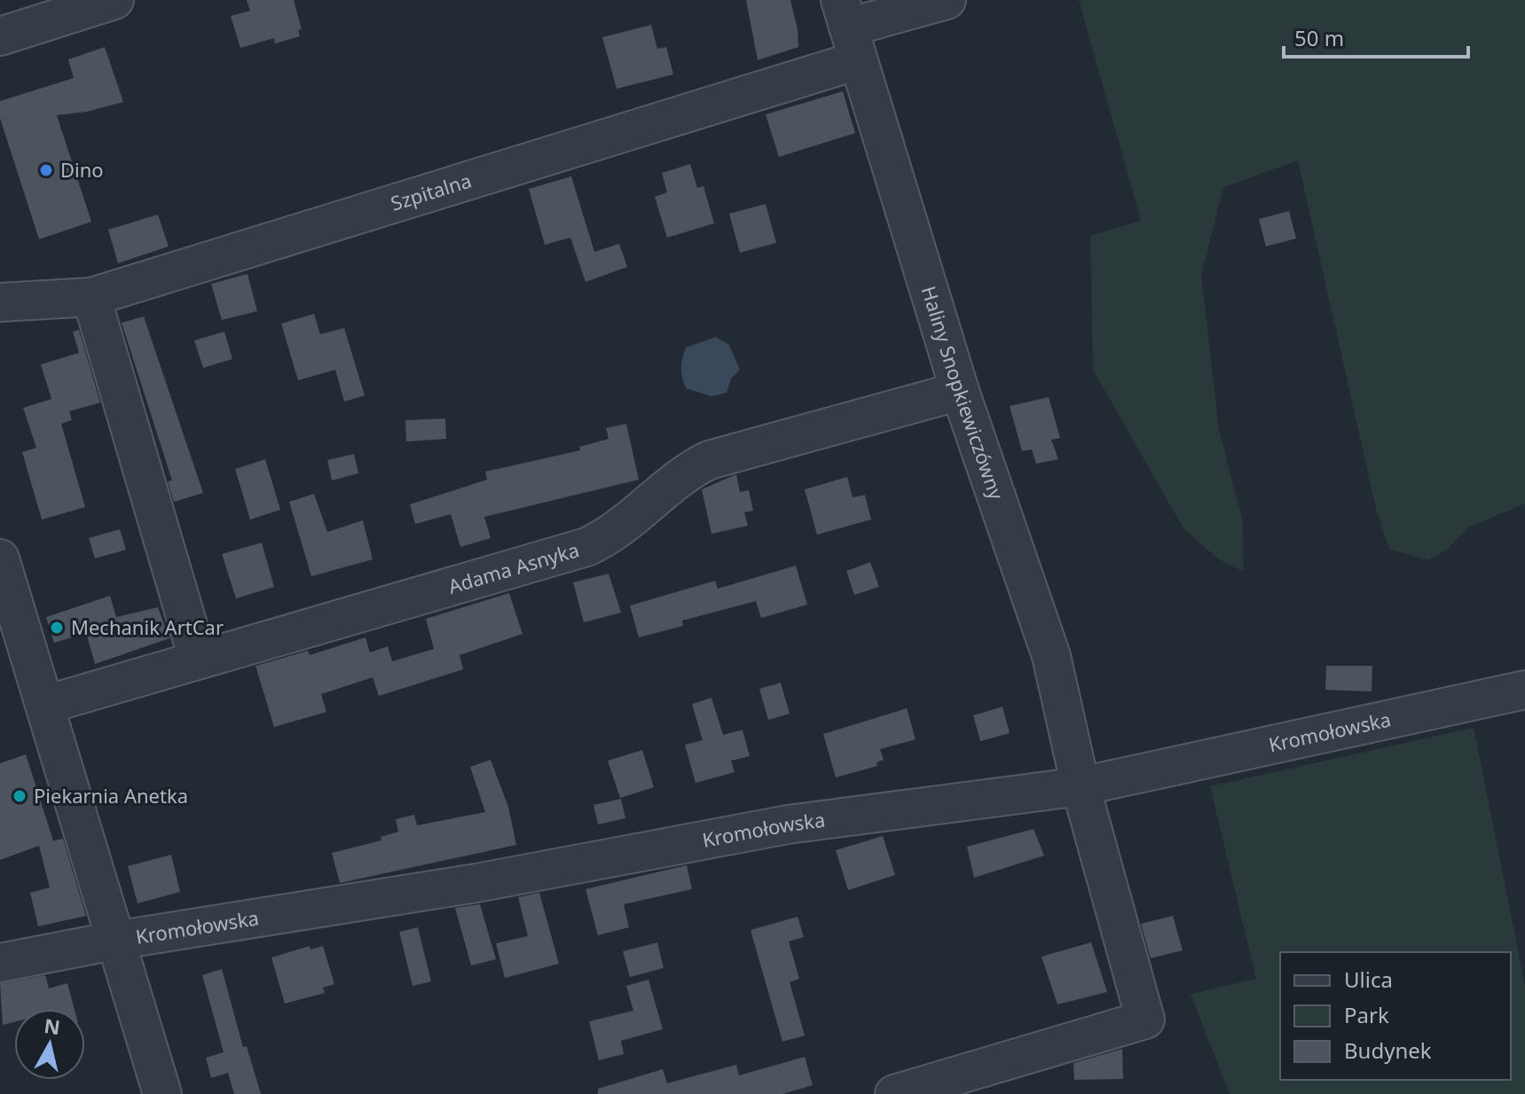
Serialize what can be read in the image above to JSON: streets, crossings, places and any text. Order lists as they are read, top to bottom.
{
  "streets": {
    "street": [
      "Szpitalna",
      "Haliny Snopkiewiczówny",
      "Adama Asnyka",
      "Kromołowska"
    ]
  },
  "crossings": [
    ["Szpitalna", "Haliny Snopkiewiczówny"],
    ["Haliny Snopkiewiczówny", "Adama Asnyka"],
    ["Haliny Snopkiewiczówny", "Kromołowska"]
  ],
  "places": ["Dino", "Mechanik ArtCar", "Piekarnia Anetka"],
  "legend": ["Ulica", "Park", "Budynek"],
  "scale_bar": "50 m",
  "north": "top"
}
